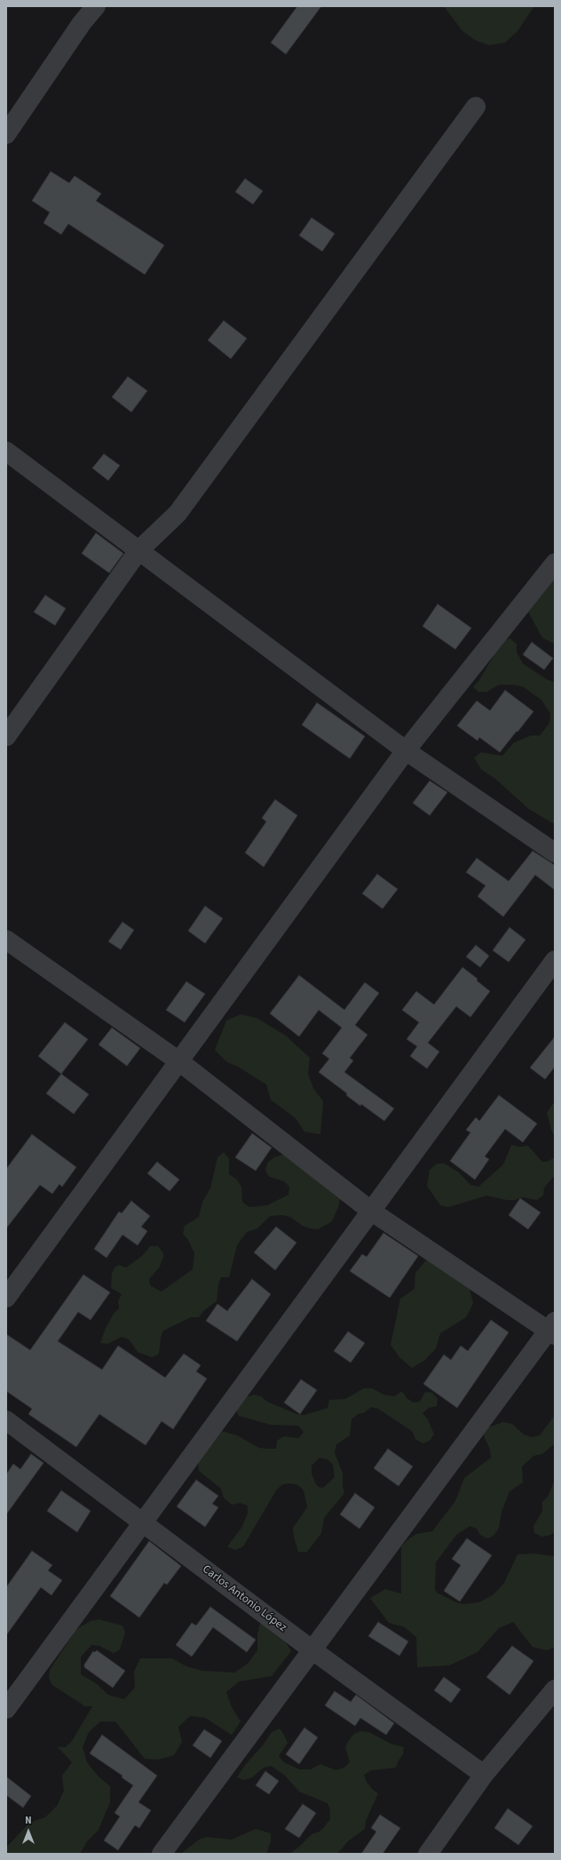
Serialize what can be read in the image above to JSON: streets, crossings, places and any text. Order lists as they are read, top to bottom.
{
  "streets": {
    "street": ["Carlos Antonio López"]
  },
  "north": "top"
}
